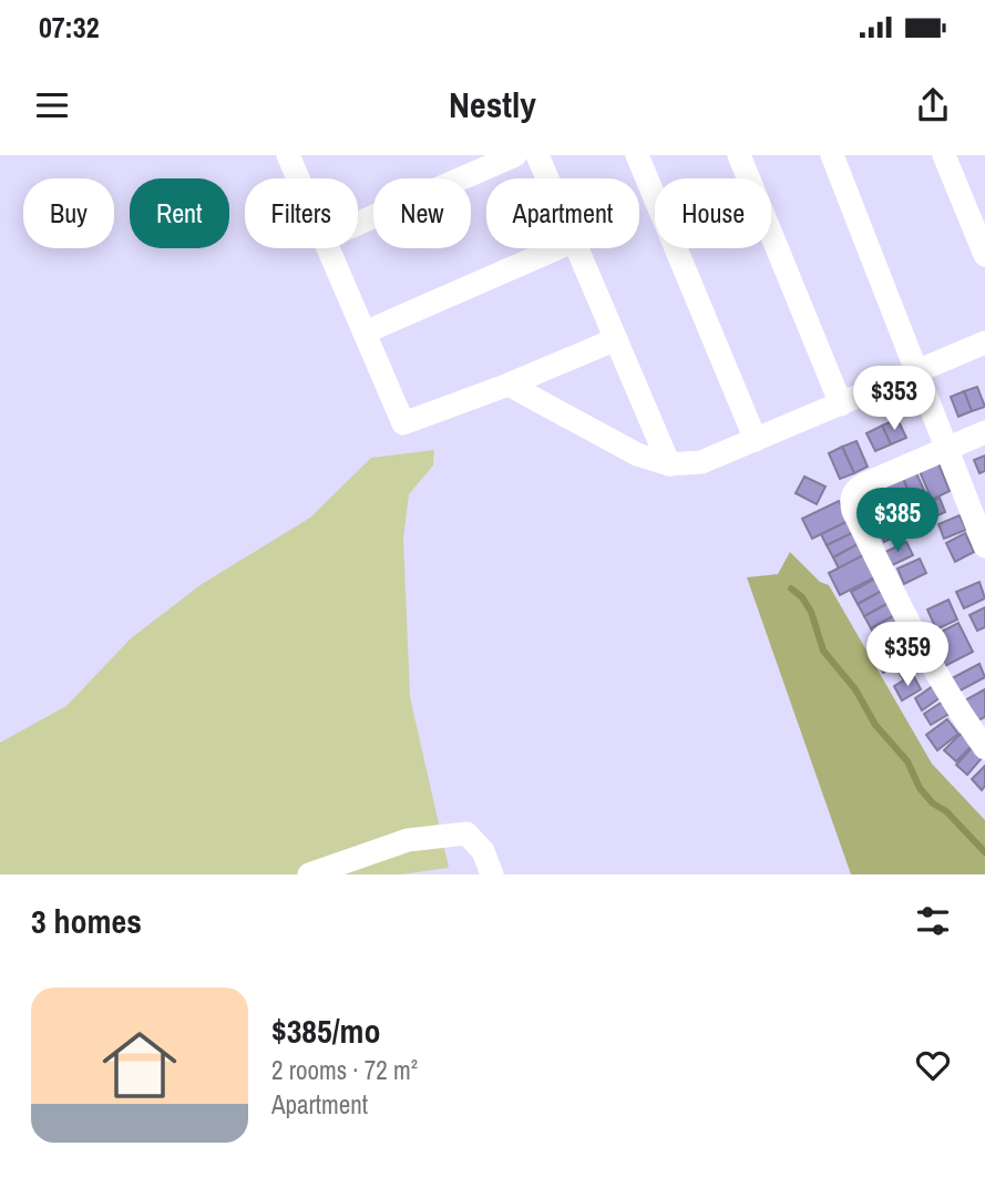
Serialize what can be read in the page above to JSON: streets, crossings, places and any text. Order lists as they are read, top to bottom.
{
  "page": {
    "status": "07:32",
    "header": "Nestly",
    "chip": [
      "Buy",
      "Rent",
      "Filters",
      "New",
      "Apartment",
      "House"
    ],
    "price": ["$353", "$385", "$359"],
    "heading": "3 homes",
    "list": [
      {
        "name": "$385/mo",
        "note": "2 rooms · 72 m² · Apartment"
      }
    ]
  }
}
